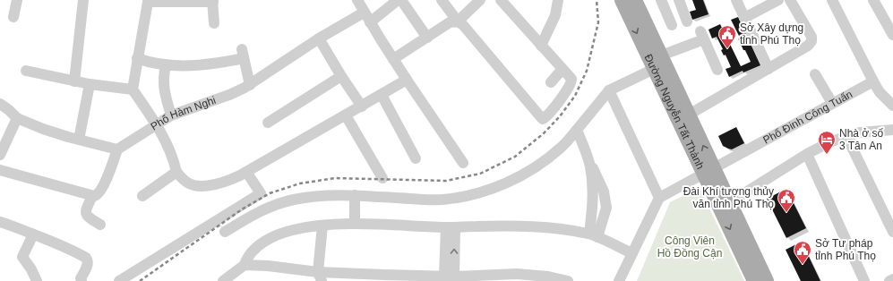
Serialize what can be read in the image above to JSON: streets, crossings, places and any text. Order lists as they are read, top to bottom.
{
  "streets": {
    "main road": ["Đường Nguyễn Tất Thành"],
    "street": ["Phố Hàm Nghi", "Phố Đinh Công Tuấn"]
  },
  "crossings": [
    ["Đường Nguyễn Tất Thành", "Phố Đinh Công Tuấn"]
  ],
  "parks": ["Công Viên Hồ Đồng Cận"],
  "places": {
    "public building": ["Sở Xây dựng tỉnh Phú Thọ", "Đài Khí tượng thủy văn tỉnh Phú Thọ", "Sở Tư pháp tỉnh Phú Thọ"],
    "hotel": ["Nhà ở số 3 Tân An"]
  }
}
